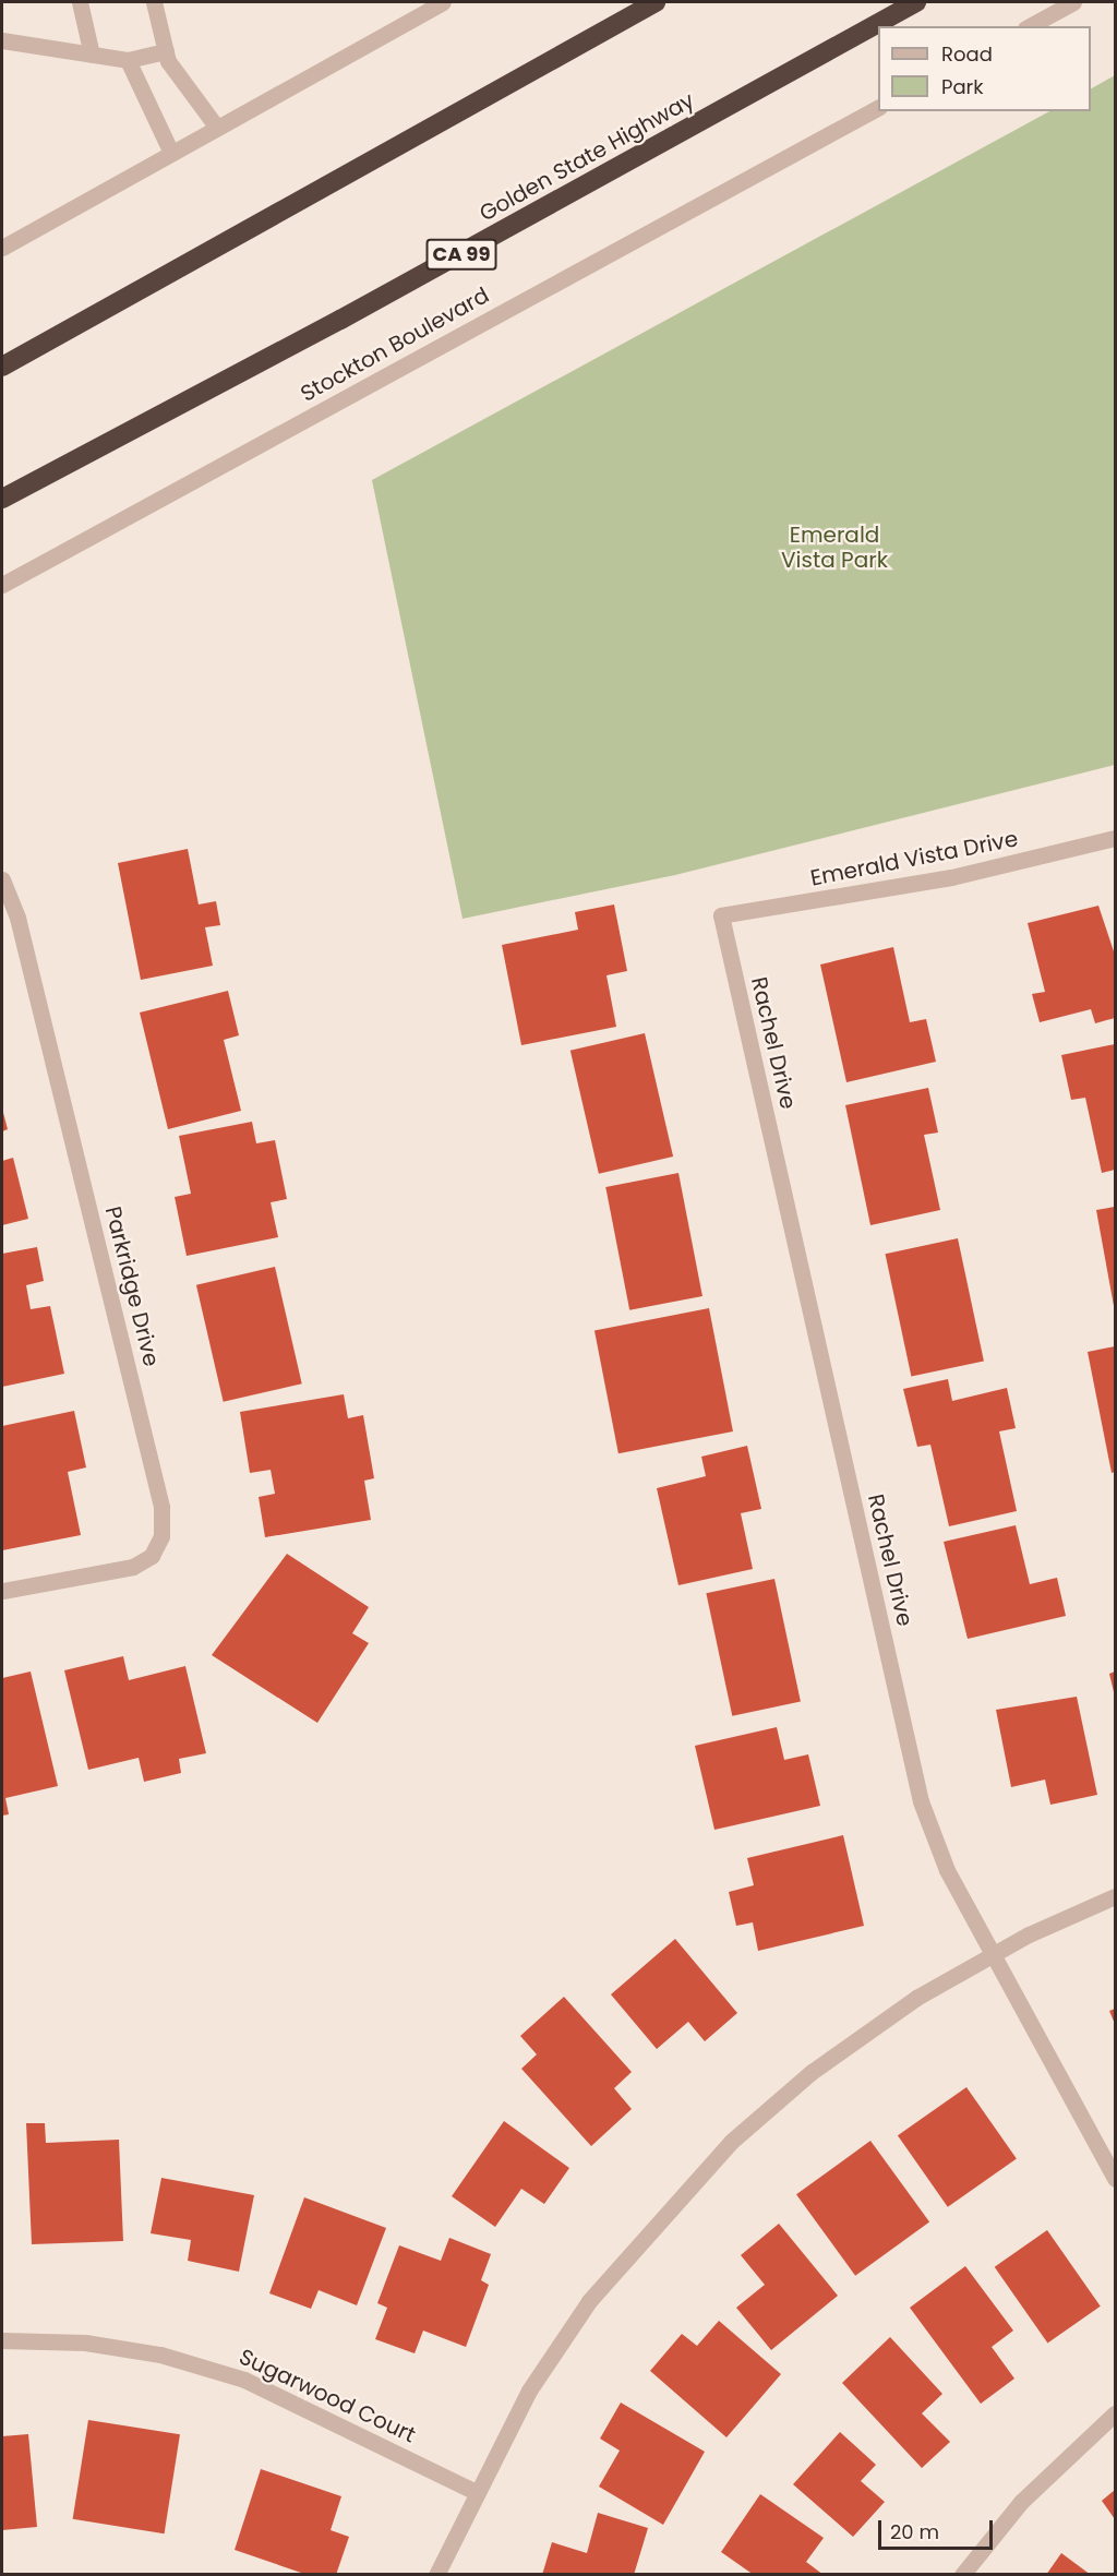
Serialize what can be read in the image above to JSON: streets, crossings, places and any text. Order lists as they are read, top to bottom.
{
  "streets": {
    "highway": ["Golden State Highway", "CA 99"],
    "street": [
      "Stockton Boulevard",
      "Emerald Vista Drive",
      "Rachel Drive",
      "Parkridge Drive",
      "Sugarwood Court"
    ]
  },
  "crossings": [
    ["Emerald Vista Drive", "Rachel Drive"]
  ],
  "parks": ["Emerald Vista Park"],
  "legend": ["Road", "Park"],
  "scale_bar": "20 m"
}
